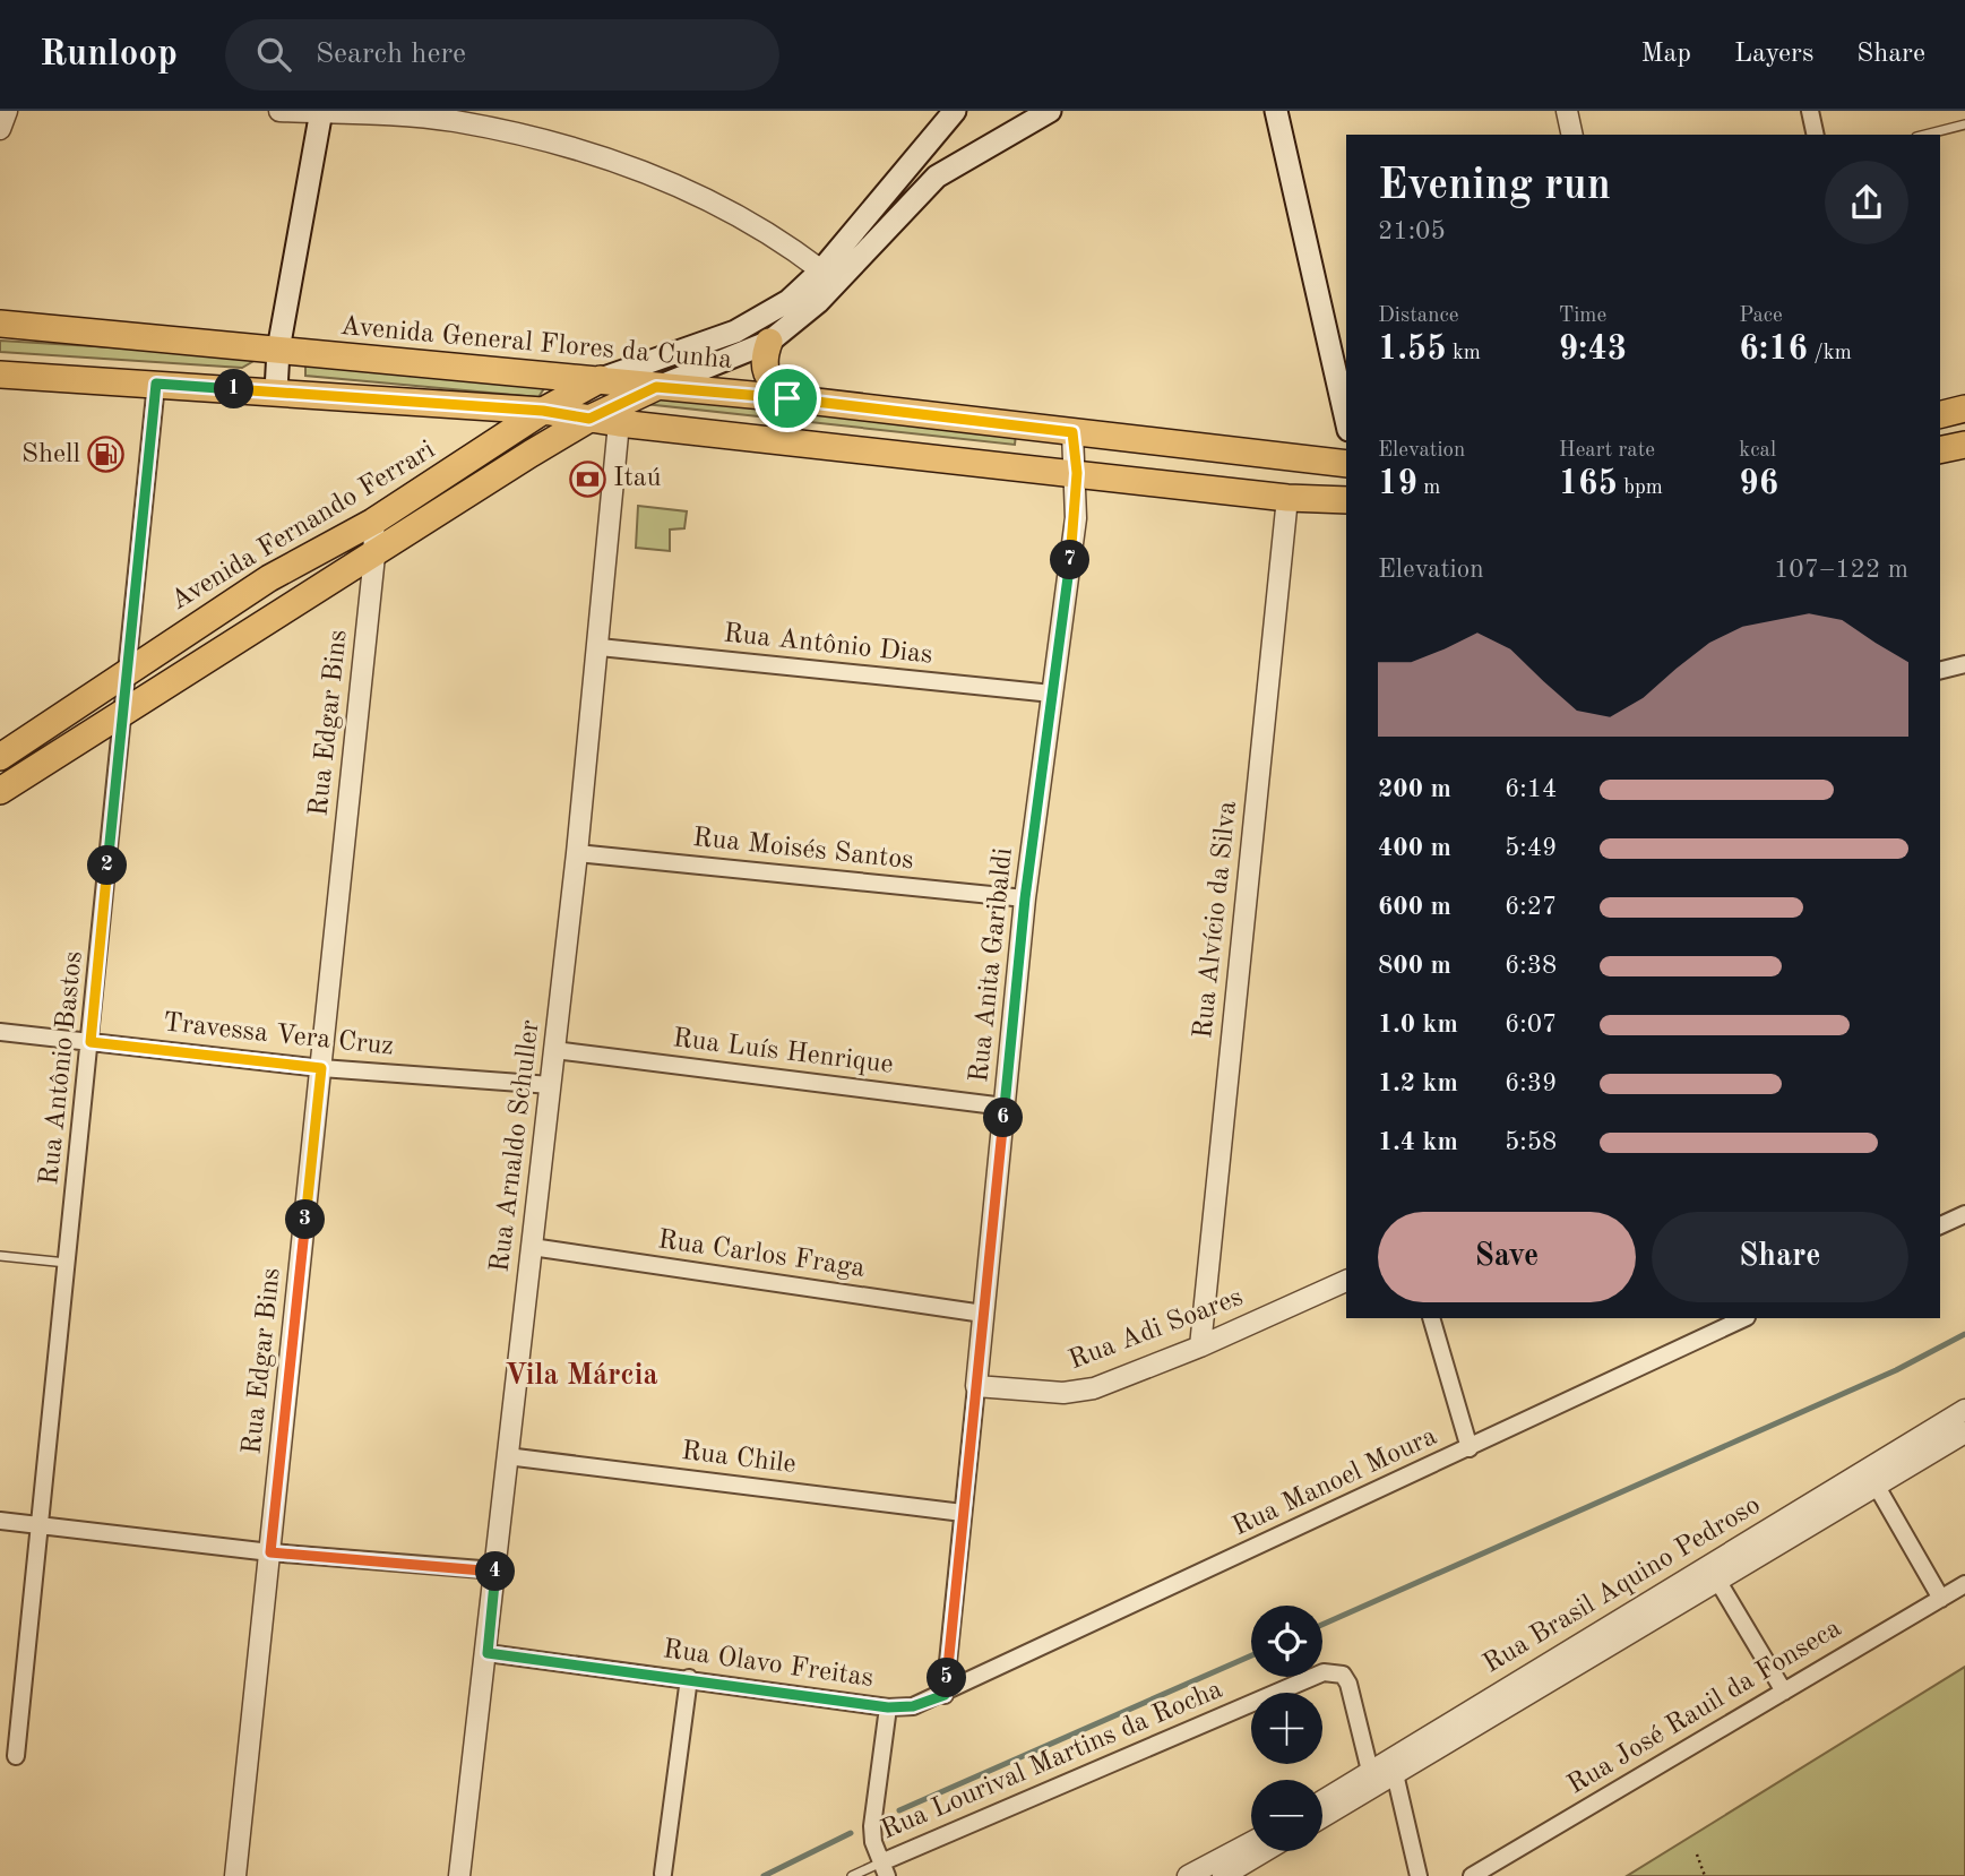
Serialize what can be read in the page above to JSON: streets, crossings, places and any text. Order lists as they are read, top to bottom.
{
  "streets": {
    "main road": ["Avenida General Flores da Cunha", "Avenida Fernando Ferrari"],
    "street": [
      "Rua Antônio Dias",
      "Rua Edgar Bins",
      "Rua Moisés Santos",
      "Rua Alvício da Silva",
      "Rua Anita Garibaldi",
      "Travessa Vera Cruz",
      "Rua Luís Henrique",
      "Rua Antônio Bastos",
      "Rua Arnaldo Schuller",
      "Rua Carlos Fraga",
      "Rua Adi Soares",
      "Rua Chile",
      "Rua Manoel Moura",
      "Rua Brasil Aquino Pedroso",
      "Rua Olavo Freitas",
      "Rua José Rauil da Fonseca",
      "Rua Lourival Martins da Rocha"
    ]
  },
  "crossings": [
    ["Avenida General Flores da Cunha", "Avenida Fernando Ferrari"],
    ["Avenida General Flores da Cunha", "Rua Anita Garibaldi"],
    ["Avenida Fernando Ferrari", "Rua Edgar Bins"],
    ["Avenida Fernando Ferrari", "Rua Antônio Bastos"],
    ["Rua Antônio Dias", "Rua Anita Garibaldi"],
    ["Rua Antônio Dias", "Rua Arnaldo Schuller"],
    ["Rua Edgar Bins", "Travessa Vera Cruz"],
    ["Rua Moisés Santos", "Rua Anita Garibaldi"],
    ["Rua Moisés Santos", "Rua Arnaldo Schuller"],
    ["Rua Alvício da Silva", "Rua Adi Soares"],
    ["Rua Anita Garibaldi", "Rua Luís Henrique"],
    ["Rua Anita Garibaldi", "Rua Carlos Fraga"],
    ["Rua Anita Garibaldi", "Rua Adi Soares"],
    ["Rua Anita Garibaldi", "Rua Chile"],
    ["Rua Anita Garibaldi", "Rua Manoel Moura"],
    ["Rua Anita Garibaldi", "Rua Olavo Freitas"],
    ["Travessa Vera Cruz", "Rua Antônio Bastos"],
    ["Travessa Vera Cruz", "Rua Arnaldo Schuller"],
    ["Rua Luís Henrique", "Rua Arnaldo Schuller"],
    ["Rua Arnaldo Schuller", "Rua Carlos Fraga"],
    ["Rua Arnaldo Schuller", "Rua Chile"],
    ["Rua Arnaldo Schuller", "Rua Olavo Freitas"],
    ["Rua Manoel Moura", "Rua Olavo Freitas"],
    ["Rua Brasil Aquino Pedroso", "Rua Lourival Martins da Rocha"]
  ],
  "districts": ["Vila Márcia"],
  "places": {
    "fuel station": ["Shell"],
    "bank": ["Itaú"]
  },
  "page": {
    "header": "Runloop",
    "search": "Search here",
    "nav": ["Map", "Layers", "Share"],
    "heading": ["Evening run", "21:05"],
    "stats": [
      ["Distance", "1.55 km"],
      ["Time", "9:43"],
      ["Pace", "6:16 /km"],
      ["Elevation", "19 m"],
      ["Heart rate", "165 bpm"],
      ["kcal", "96"]
    ],
    "pins": [
      "1",
      "7",
      "2",
      "6",
      "3",
      "4",
      "5"
    ],
    "chart": ["Elevation", "107–122 m"],
    "list": [
      {
        "name": "200 m",
        "note": "6:14"
      },
      {
        "name": "400 m",
        "note": "5:49"
      },
      {
        "name": "600 m",
        "note": "6:27"
      },
      {
        "name": "800 m",
        "note": "6:38"
      },
      {
        "name": "1.0 km",
        "note": "6:07"
      },
      {
        "name": "1.2 km",
        "note": "6:39"
      },
      {
        "name": "1.4 km",
        "note": "5:58"
      }
    ],
    "buttons": ["Save", "Share"],
    "map_buttons": ["+", "−"]
  }
}
